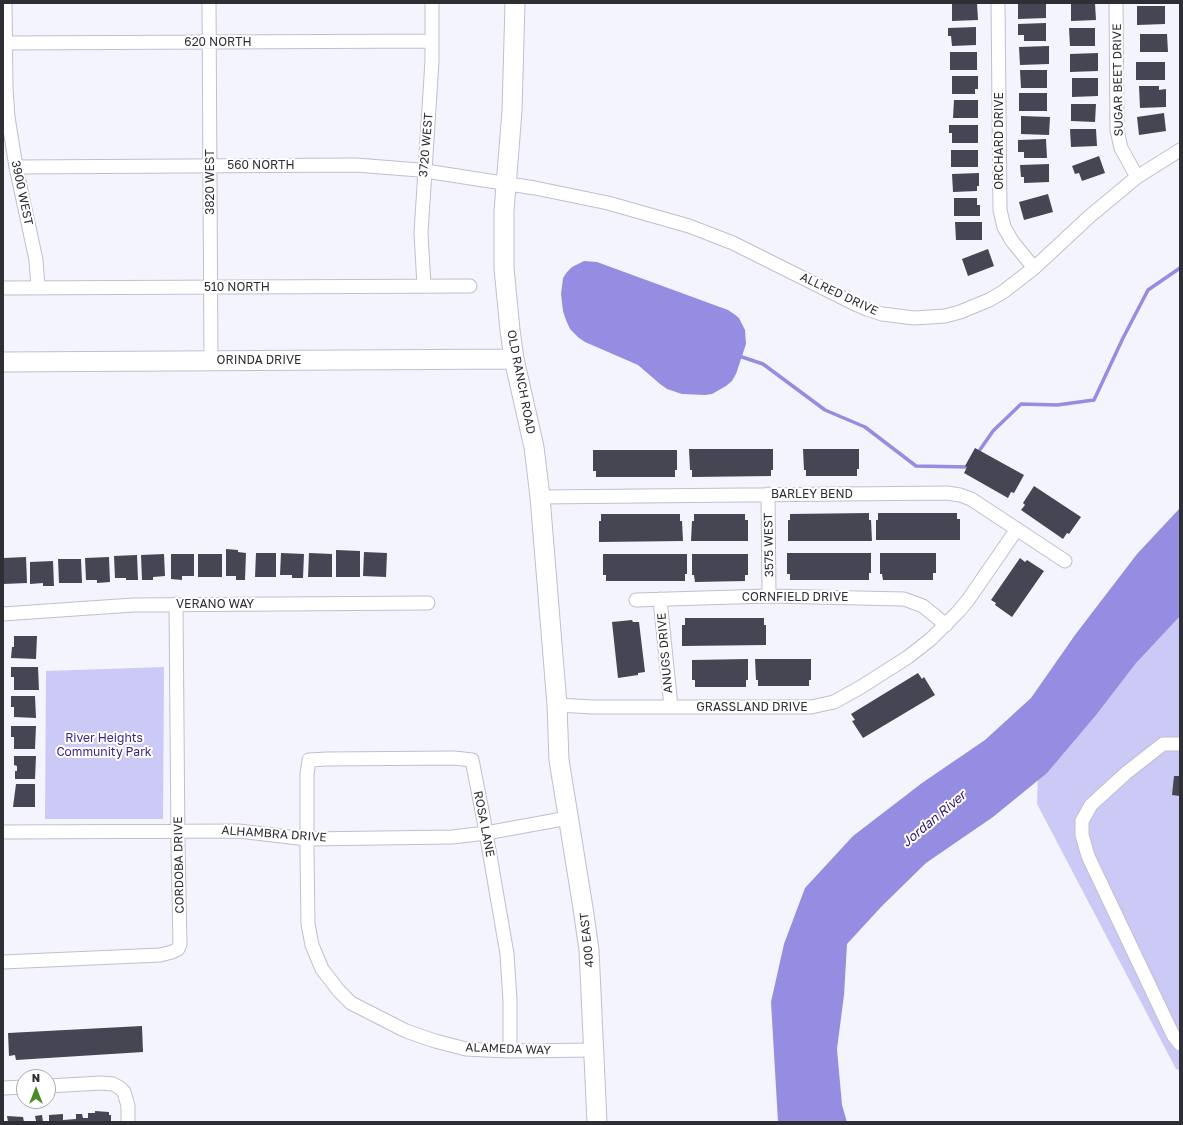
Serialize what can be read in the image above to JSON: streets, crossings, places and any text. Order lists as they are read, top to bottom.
{
  "streets": {
    "street": [
      "620 NORTH",
      "SUGAR BEET DRIVE",
      "ORCHARD DRIVE",
      "3720 WEST",
      "560 NORTH",
      "3820 WEST",
      "3900 WEST",
      "510 NORTH",
      "ALLRED DRIVE",
      "ORINDA DRIVE",
      "OLD RANCH ROAD",
      "BARLEY BEND",
      "3575 WEST",
      "CORNFIELD DRIVE",
      "VERANO WAY",
      "ANUGS DRIVE",
      "GRASSLAND DRIVE",
      "ROSA LANE",
      "ALHAMBRA DRIVE",
      "CORDOBA DRIVE",
      "400 EAST",
      "ALAMEDA WAY"
    ]
  },
  "crossings": [
    ["620 NORTH", "3720 WEST"],
    ["620 NORTH", "3820 WEST"],
    ["620 NORTH", "3900 WEST"],
    ["SUGAR BEET DRIVE", "ALLRED DRIVE"],
    ["ORCHARD DRIVE", "ALLRED DRIVE"],
    ["3720 WEST", "560 NORTH"],
    ["3720 WEST", "510 NORTH"],
    ["560 NORTH", "3820 WEST"],
    ["560 NORTH", "3900 WEST"],
    ["560 NORTH", "ALLRED DRIVE"],
    ["560 NORTH", "OLD RANCH ROAD"],
    ["3820 WEST", "510 NORTH"],
    ["3820 WEST", "ORINDA DRIVE"],
    ["3900 WEST", "510 NORTH"],
    ["ALLRED DRIVE", "OLD RANCH ROAD"],
    ["ORINDA DRIVE", "OLD RANCH ROAD"],
    ["OLD RANCH ROAD", "BARLEY BEND"],
    ["OLD RANCH ROAD", "GRASSLAND DRIVE"],
    ["OLD RANCH ROAD", "400 EAST"],
    ["BARLEY BEND", "3575 WEST"],
    ["BARLEY BEND", "GRASSLAND DRIVE"],
    ["3575 WEST", "CORNFIELD DRIVE"],
    ["CORNFIELD DRIVE", "ANUGS DRIVE"],
    ["CORNFIELD DRIVE", "GRASSLAND DRIVE"],
    ["VERANO WAY", "CORDOBA DRIVE"],
    ["ANUGS DRIVE", "GRASSLAND DRIVE"],
    ["ROSA LANE", "ALHAMBRA DRIVE"],
    ["ROSA LANE", "ALAMEDA WAY"],
    ["ALHAMBRA DRIVE", "CORDOBA DRIVE"],
    ["ALHAMBRA DRIVE", "400 EAST"],
    ["ALHAMBRA DRIVE", "ALAMEDA WAY"],
    ["400 EAST", "ALAMEDA WAY"]
  ],
  "water": ["Jordan River"],
  "parks": ["River Heights Community Park"],
  "north": "top"
}
